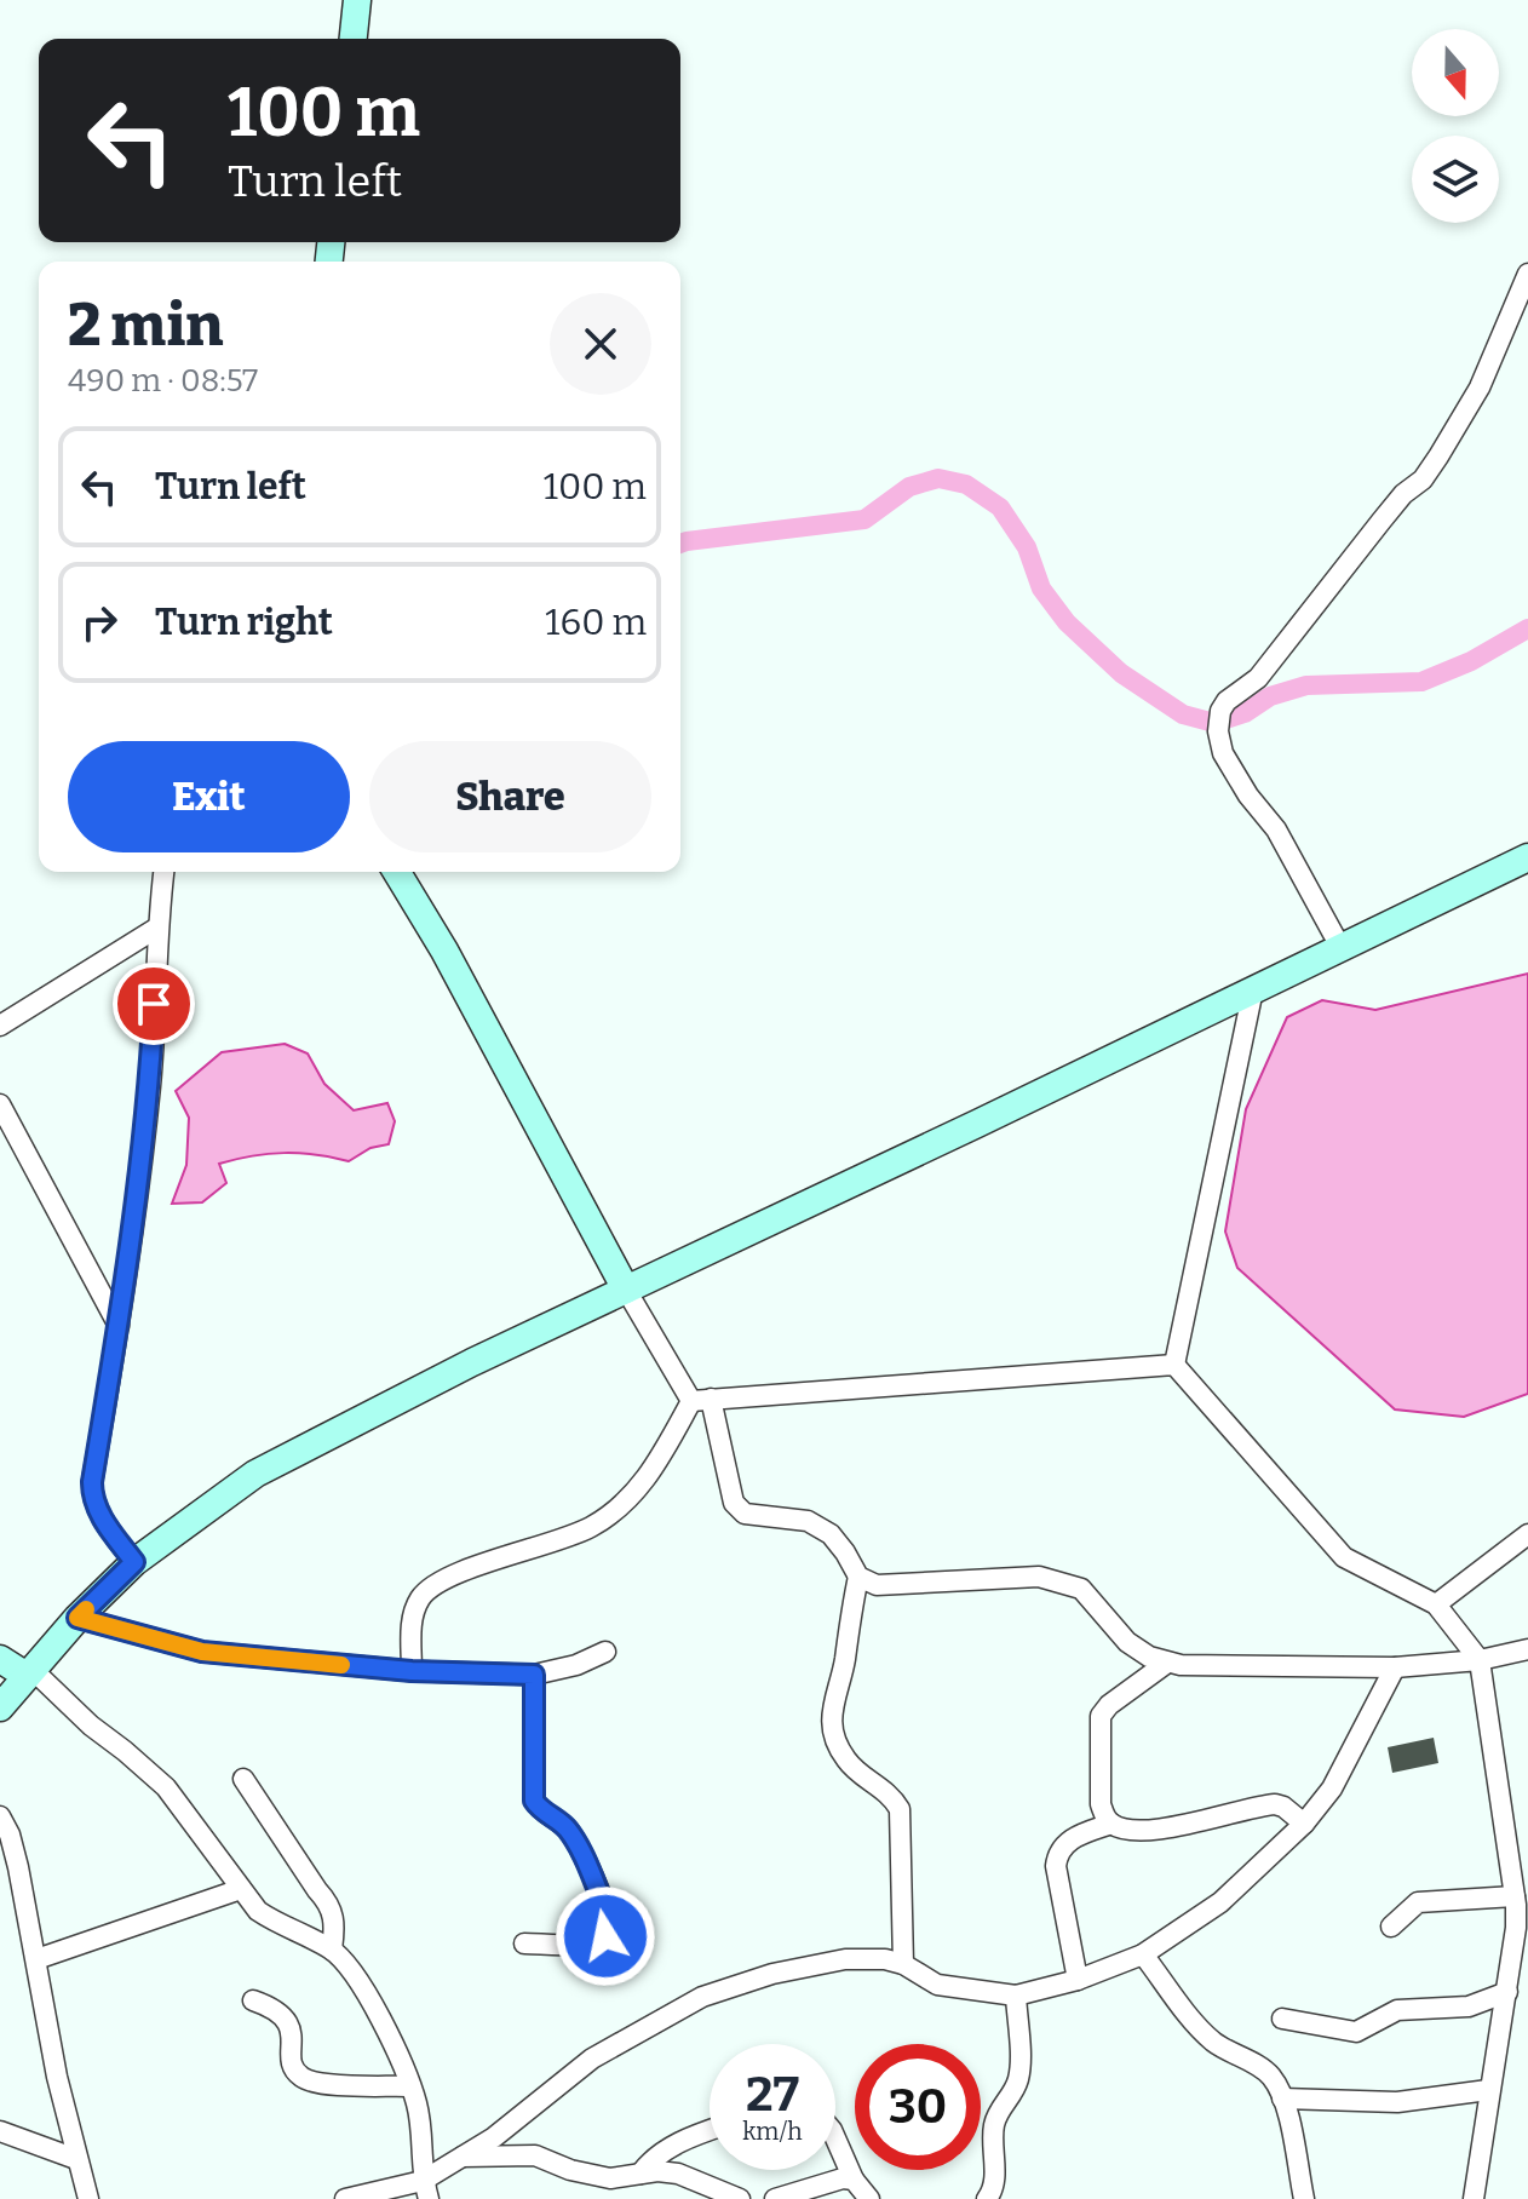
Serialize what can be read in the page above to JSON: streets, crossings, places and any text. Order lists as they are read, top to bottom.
{
  "north": "bottom",
  "page": {
    "turn": ["100 m", "Turn left"],
    "heading": ["2 min", "490 m · 08:57"],
    "list": [
      {
        "name": "Turn left",
        "value": "100 m"
      },
      {
        "name": "Turn right",
        "value": "160 m"
      }
    ],
    "buttons": ["Exit", "Share"],
    "speed": "27 km/h",
    "limit": "30"
  }
}
